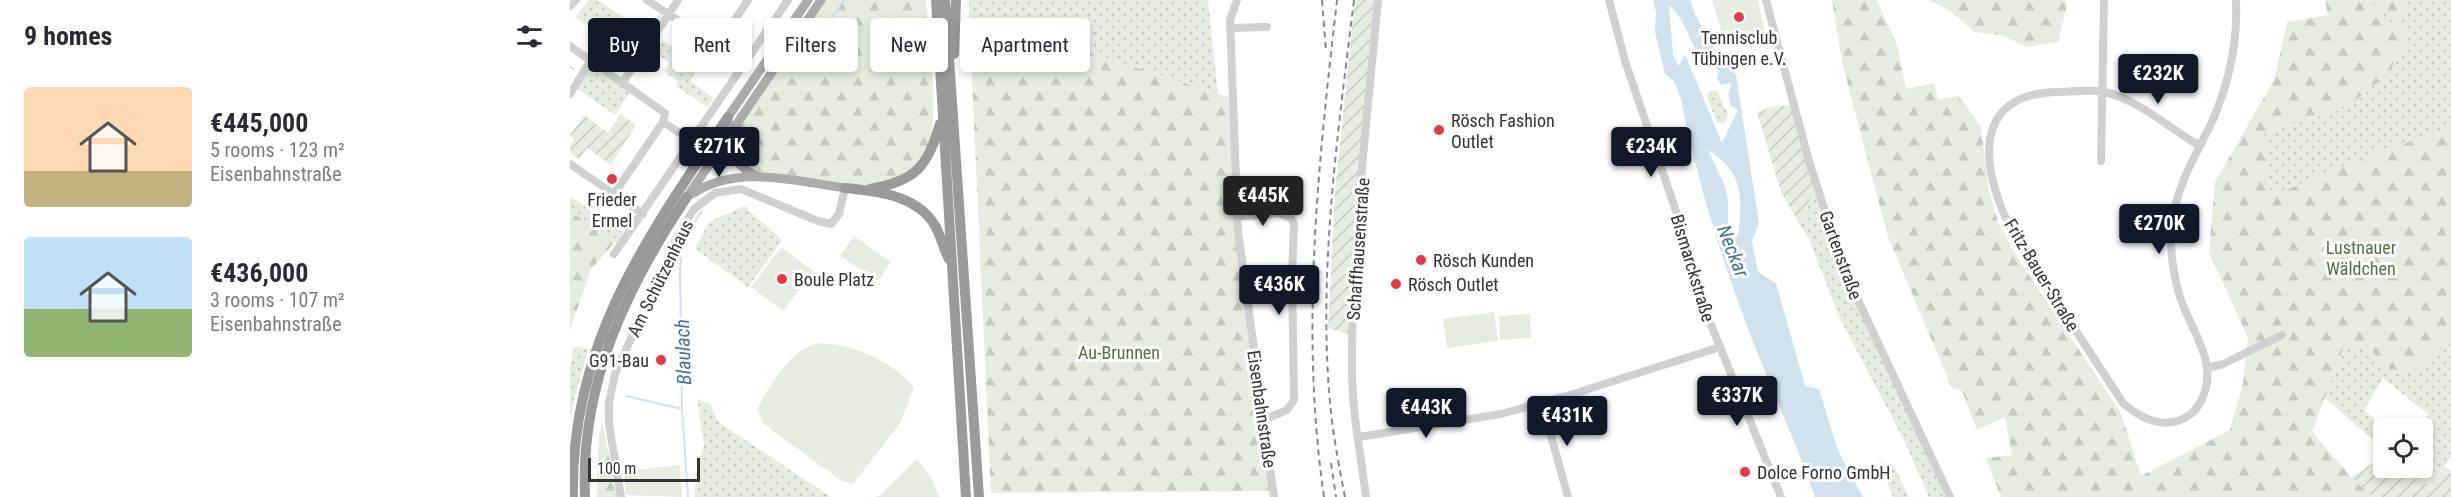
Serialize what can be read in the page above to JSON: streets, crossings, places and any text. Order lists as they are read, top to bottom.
{
  "streets": {
    "street": [
      "Schaffhausenstraße",
      "Gartenstraße",
      "Bismarckstraße",
      "Fritz-Bauer-Straße",
      "Am Schützenhaus",
      "Eisenbahnstraße"
    ]
  },
  "water": ["Neckar", "Blaulach"],
  "parks": ["Lustnauer Wäldchen", "Au-Brunnen"],
  "places": [
    "Tennisclub Tübingen e.V.",
    "Rösch Fashion Outlet",
    "Frieder Ermel",
    "Rösch Kunden",
    "Boule Platz",
    "Rösch Outlet",
    "G91-Bau",
    "Dolce Forno GmbH"
  ],
  "scale_bar": "100 m",
  "page": {
    "heading": "9 homes",
    "chip": [
      "Buy",
      "Rent",
      "Filters",
      "New",
      "Apartment"
    ],
    "price": [
      "€232K",
      "€271K",
      "€234K",
      "€445K",
      "€270K",
      "€436K",
      "€337K",
      "€443K",
      "€431K"
    ],
    "list": [
      {
        "name": "€445,000",
        "note": "5 rooms · 123 m² · Eisenbahnstraße"
      },
      {
        "name": "€436,000",
        "note": "3 rooms · 107 m² · Eisenbahnstraße"
      }
    ],
    "scale": "100 m"
  }
}
